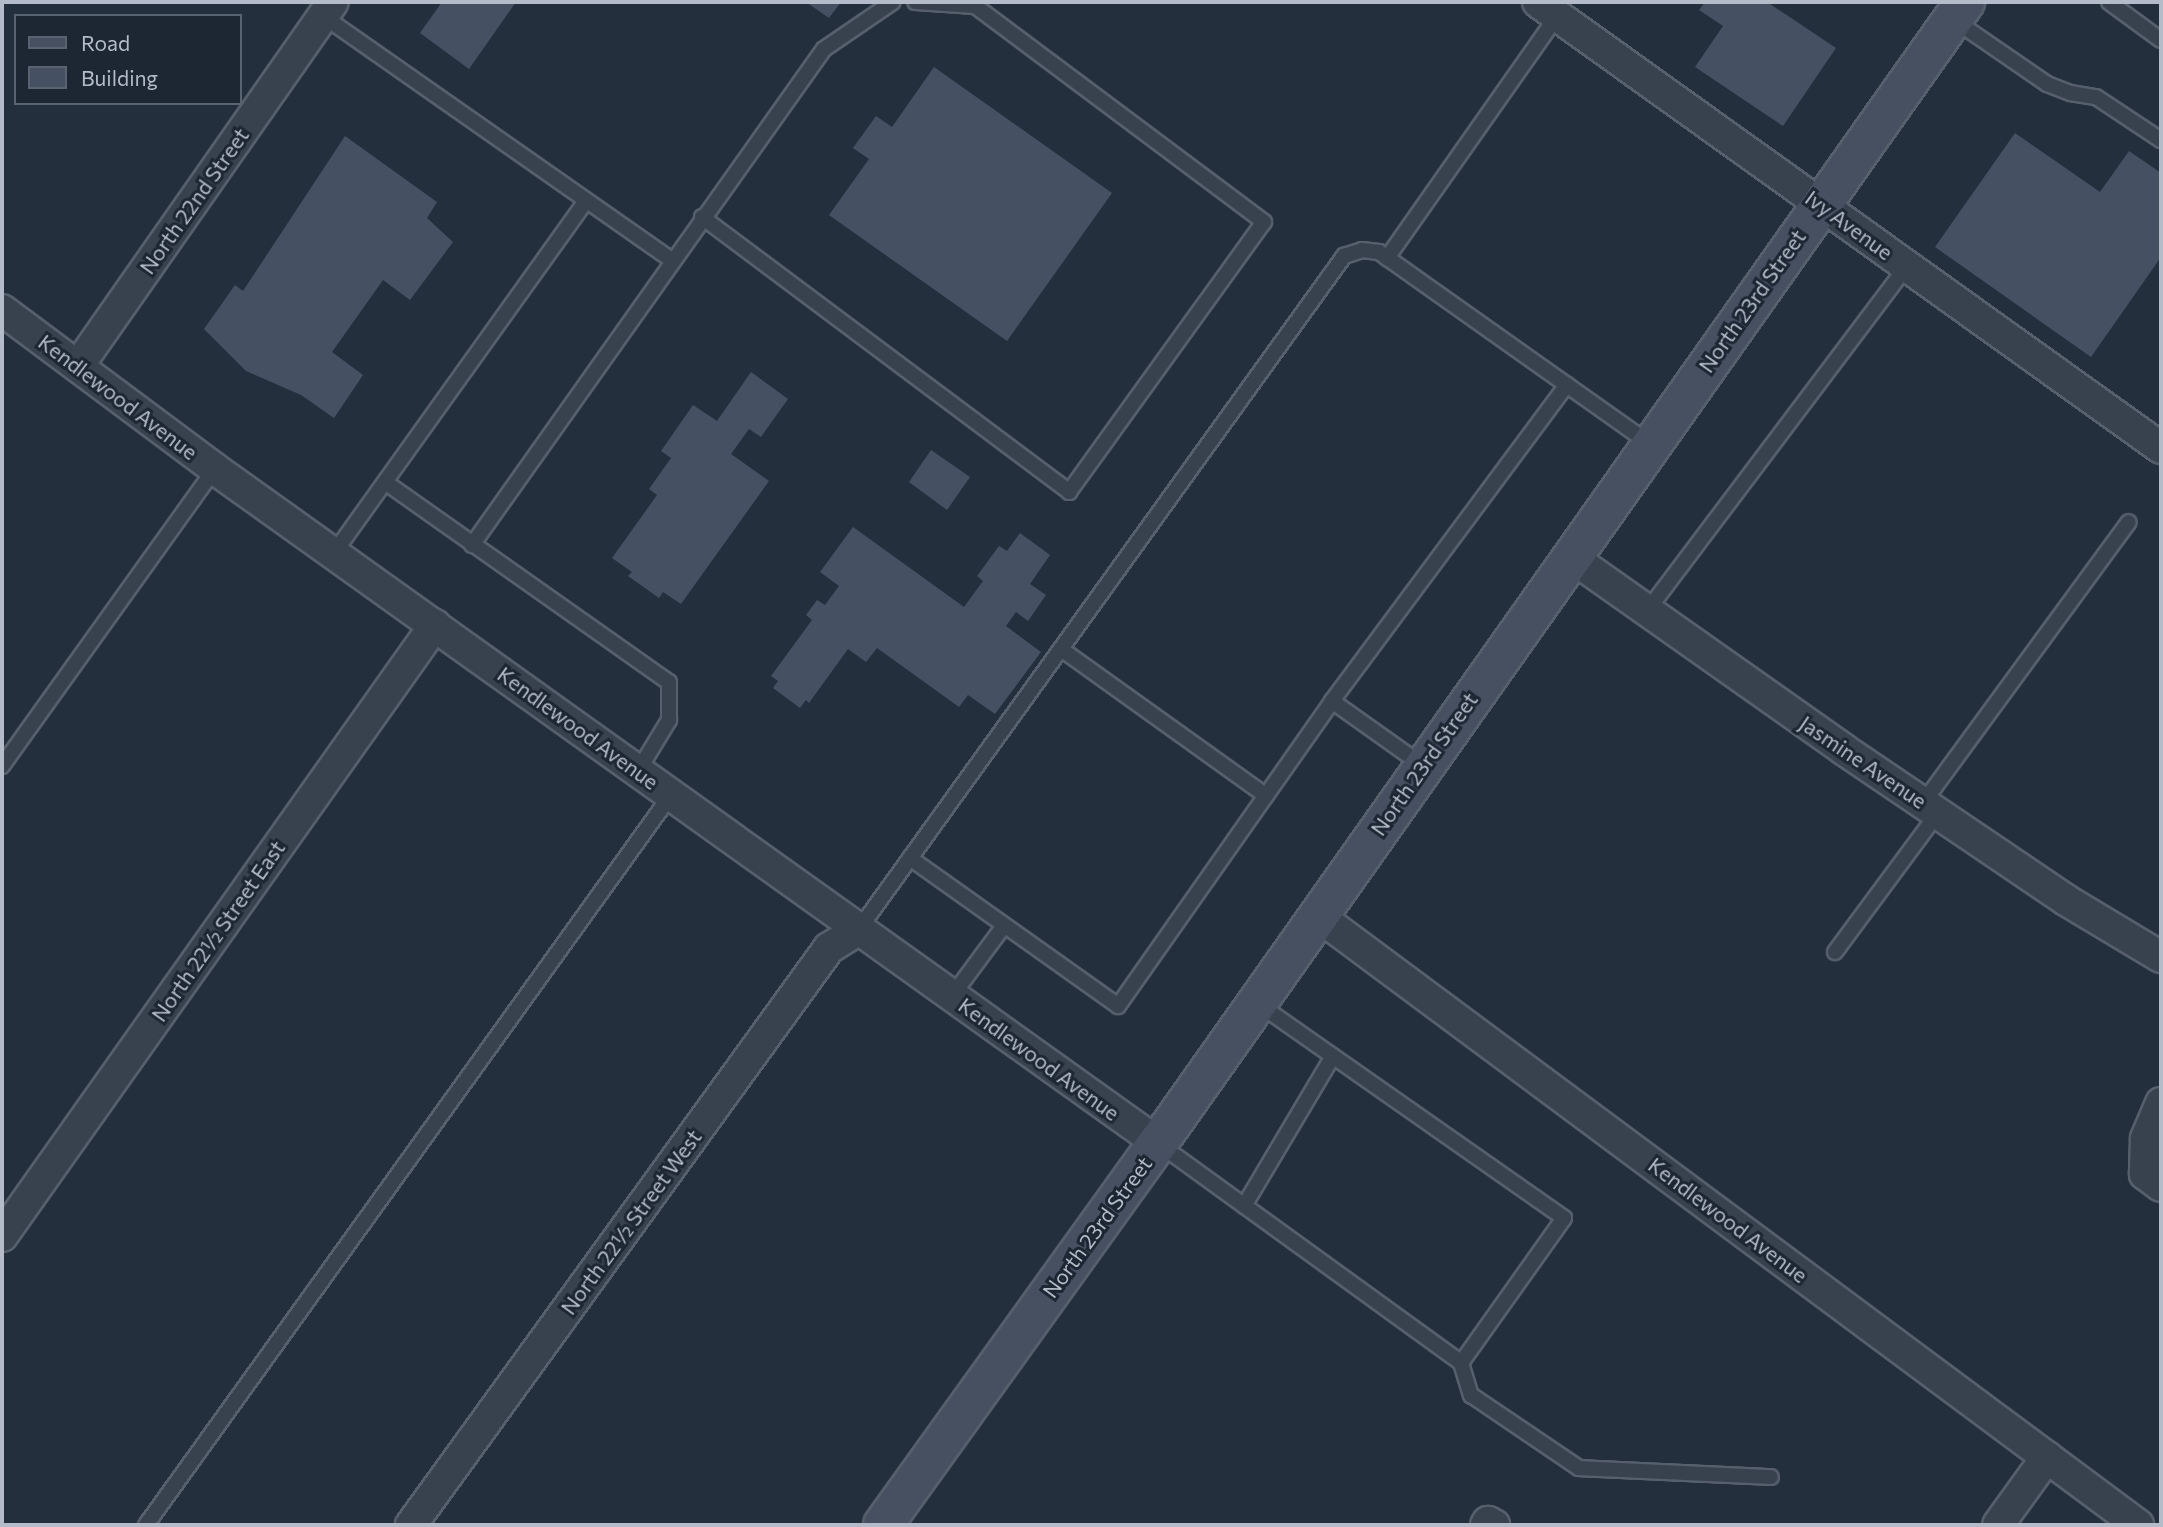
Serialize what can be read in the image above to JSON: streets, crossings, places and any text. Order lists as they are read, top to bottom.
{
  "streets": {
    "main road": ["North 23rd Street"],
    "street": [
      "North 22nd Street",
      "Ivy Avenue",
      "Kendlewood Avenue",
      "Jasmine Avenue",
      "North 22½ Street East",
      "North 22½ Street West"
    ]
  },
  "crossings": [
    ["North 22nd Street", "Kendlewood Avenue"],
    ["Ivy Avenue", "North 23rd Street"],
    ["North 23rd Street", "Kendlewood Avenue"],
    ["North 23rd Street", "Jasmine Avenue"],
    ["Kendlewood Avenue", "North 22½ Street East"],
    ["Kendlewood Avenue", "North 22½ Street West"]
  ],
  "legend": ["Road", "Building"]
}
